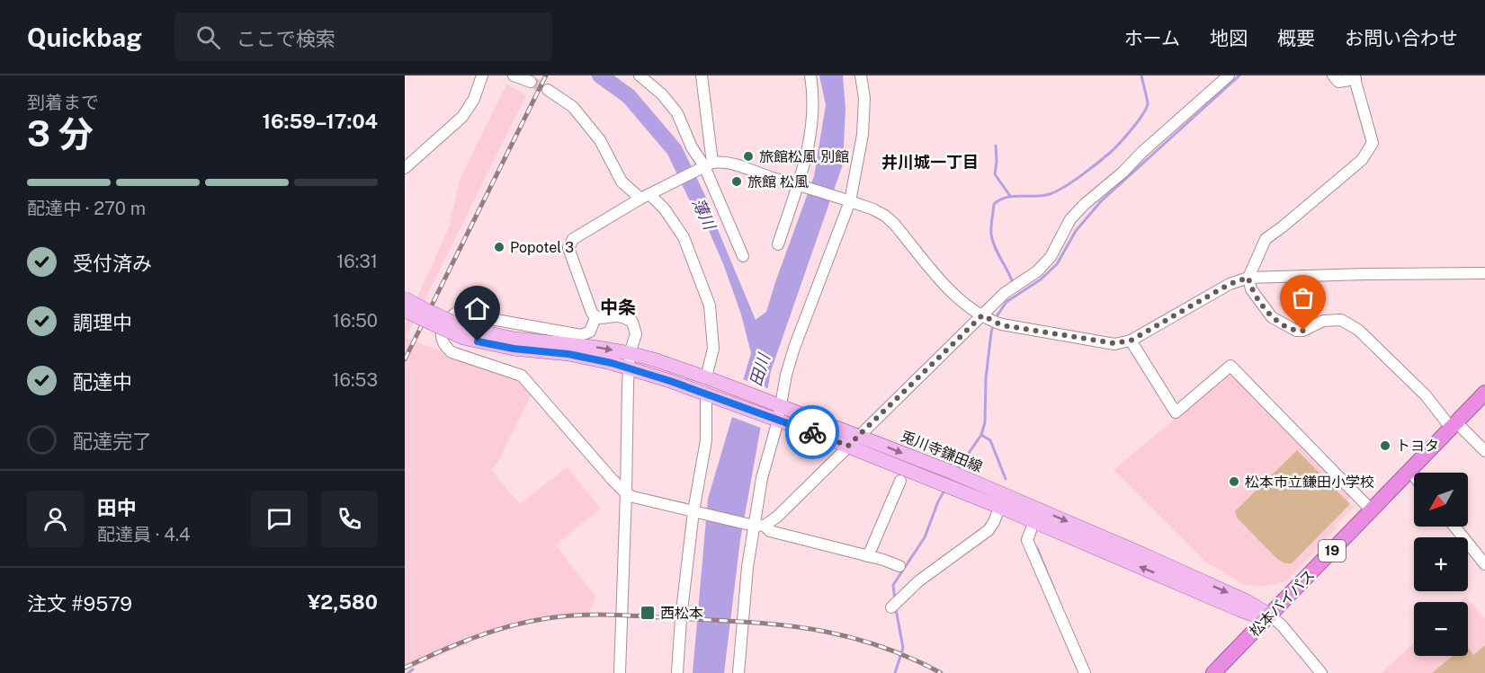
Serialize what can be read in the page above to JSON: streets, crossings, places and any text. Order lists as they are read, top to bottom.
{
  "streets": {
    "highway": ["19", "松本バイパス"],
    "main road": ["兎川寺鎌田線"]
  },
  "crossings": [
    ["兎川寺鎌田線", "松本バイパス"]
  ],
  "districts": ["井川城一丁目", "中条"],
  "water": ["薄川", "田川"],
  "places": {
    "other": [
      "旅館松風 別館",
      "旅館 松風",
      "Popotel 3",
      "トヨタ",
      "松本市立鎌田小学校"
    ],
    "transit": ["西松本"]
  },
  "north": "bottom left",
  "page": {
    "header": "Quickbag",
    "search": "ここで検索",
    "nav": [
      "ホーム",
      "地図",
      "概要",
      "お問い合わせ"
    ],
    "heading": ["3 分", "到着まで", "16:59–17:04"],
    "panel": [
      "田中",
      "配達員 · 4.4",
      "注文 #9579",
      "¥2,580"
    ],
    "bar": "配達中 · 270 m",
    "list": [
      ["受付済み", "16:31"],
      ["調理中", "16:50"],
      ["配達中", "16:53"],
      "配達完了"
    ],
    "map_buttons": ["+", "−"]
  }
}
